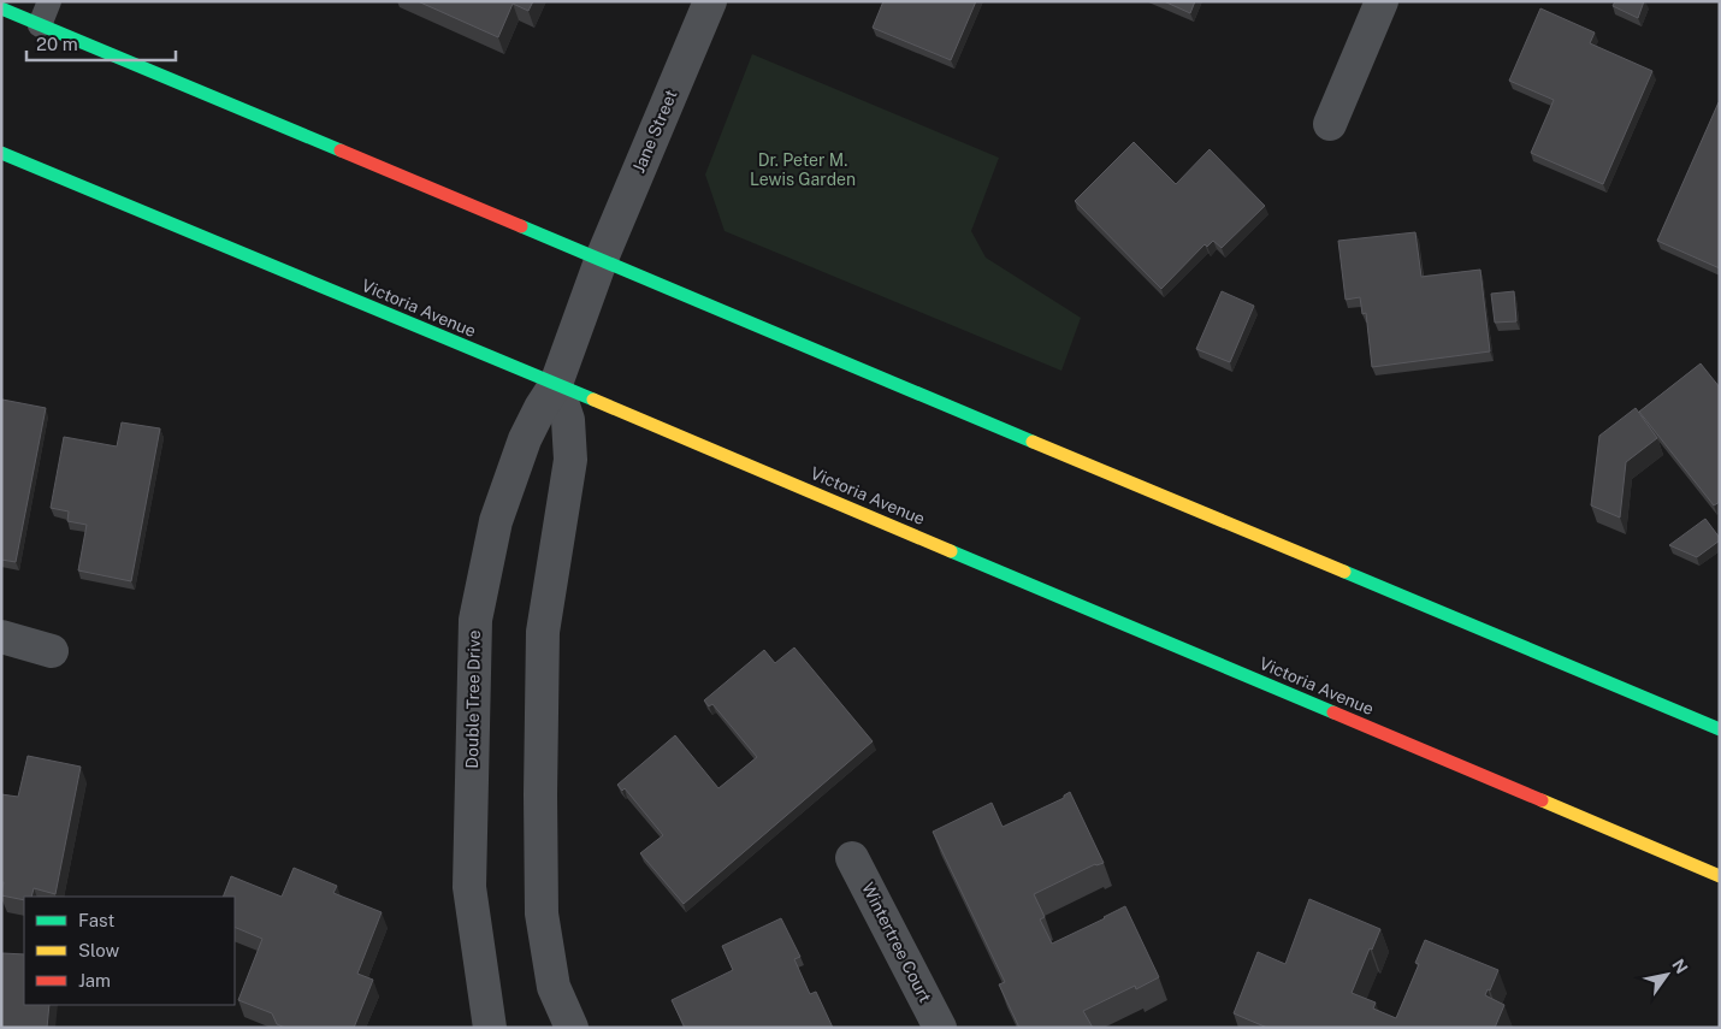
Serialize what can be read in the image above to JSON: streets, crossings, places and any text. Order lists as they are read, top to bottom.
{
  "streets": {
    "main road": ["Victoria Avenue"],
    "street": ["Jane Street", "Double Tree Drive", "Wintertree Court"]
  },
  "crossings": [
    ["Jane Street", "Double Tree Drive"],
    ["Victoria Avenue", "Double Tree Drive"]
  ],
  "parks": ["Dr. Peter M. Lewis Garden"],
  "legend": ["Fast", "Slow", "Jam"],
  "scale_bar": "20 m",
  "north": "top right"
}
